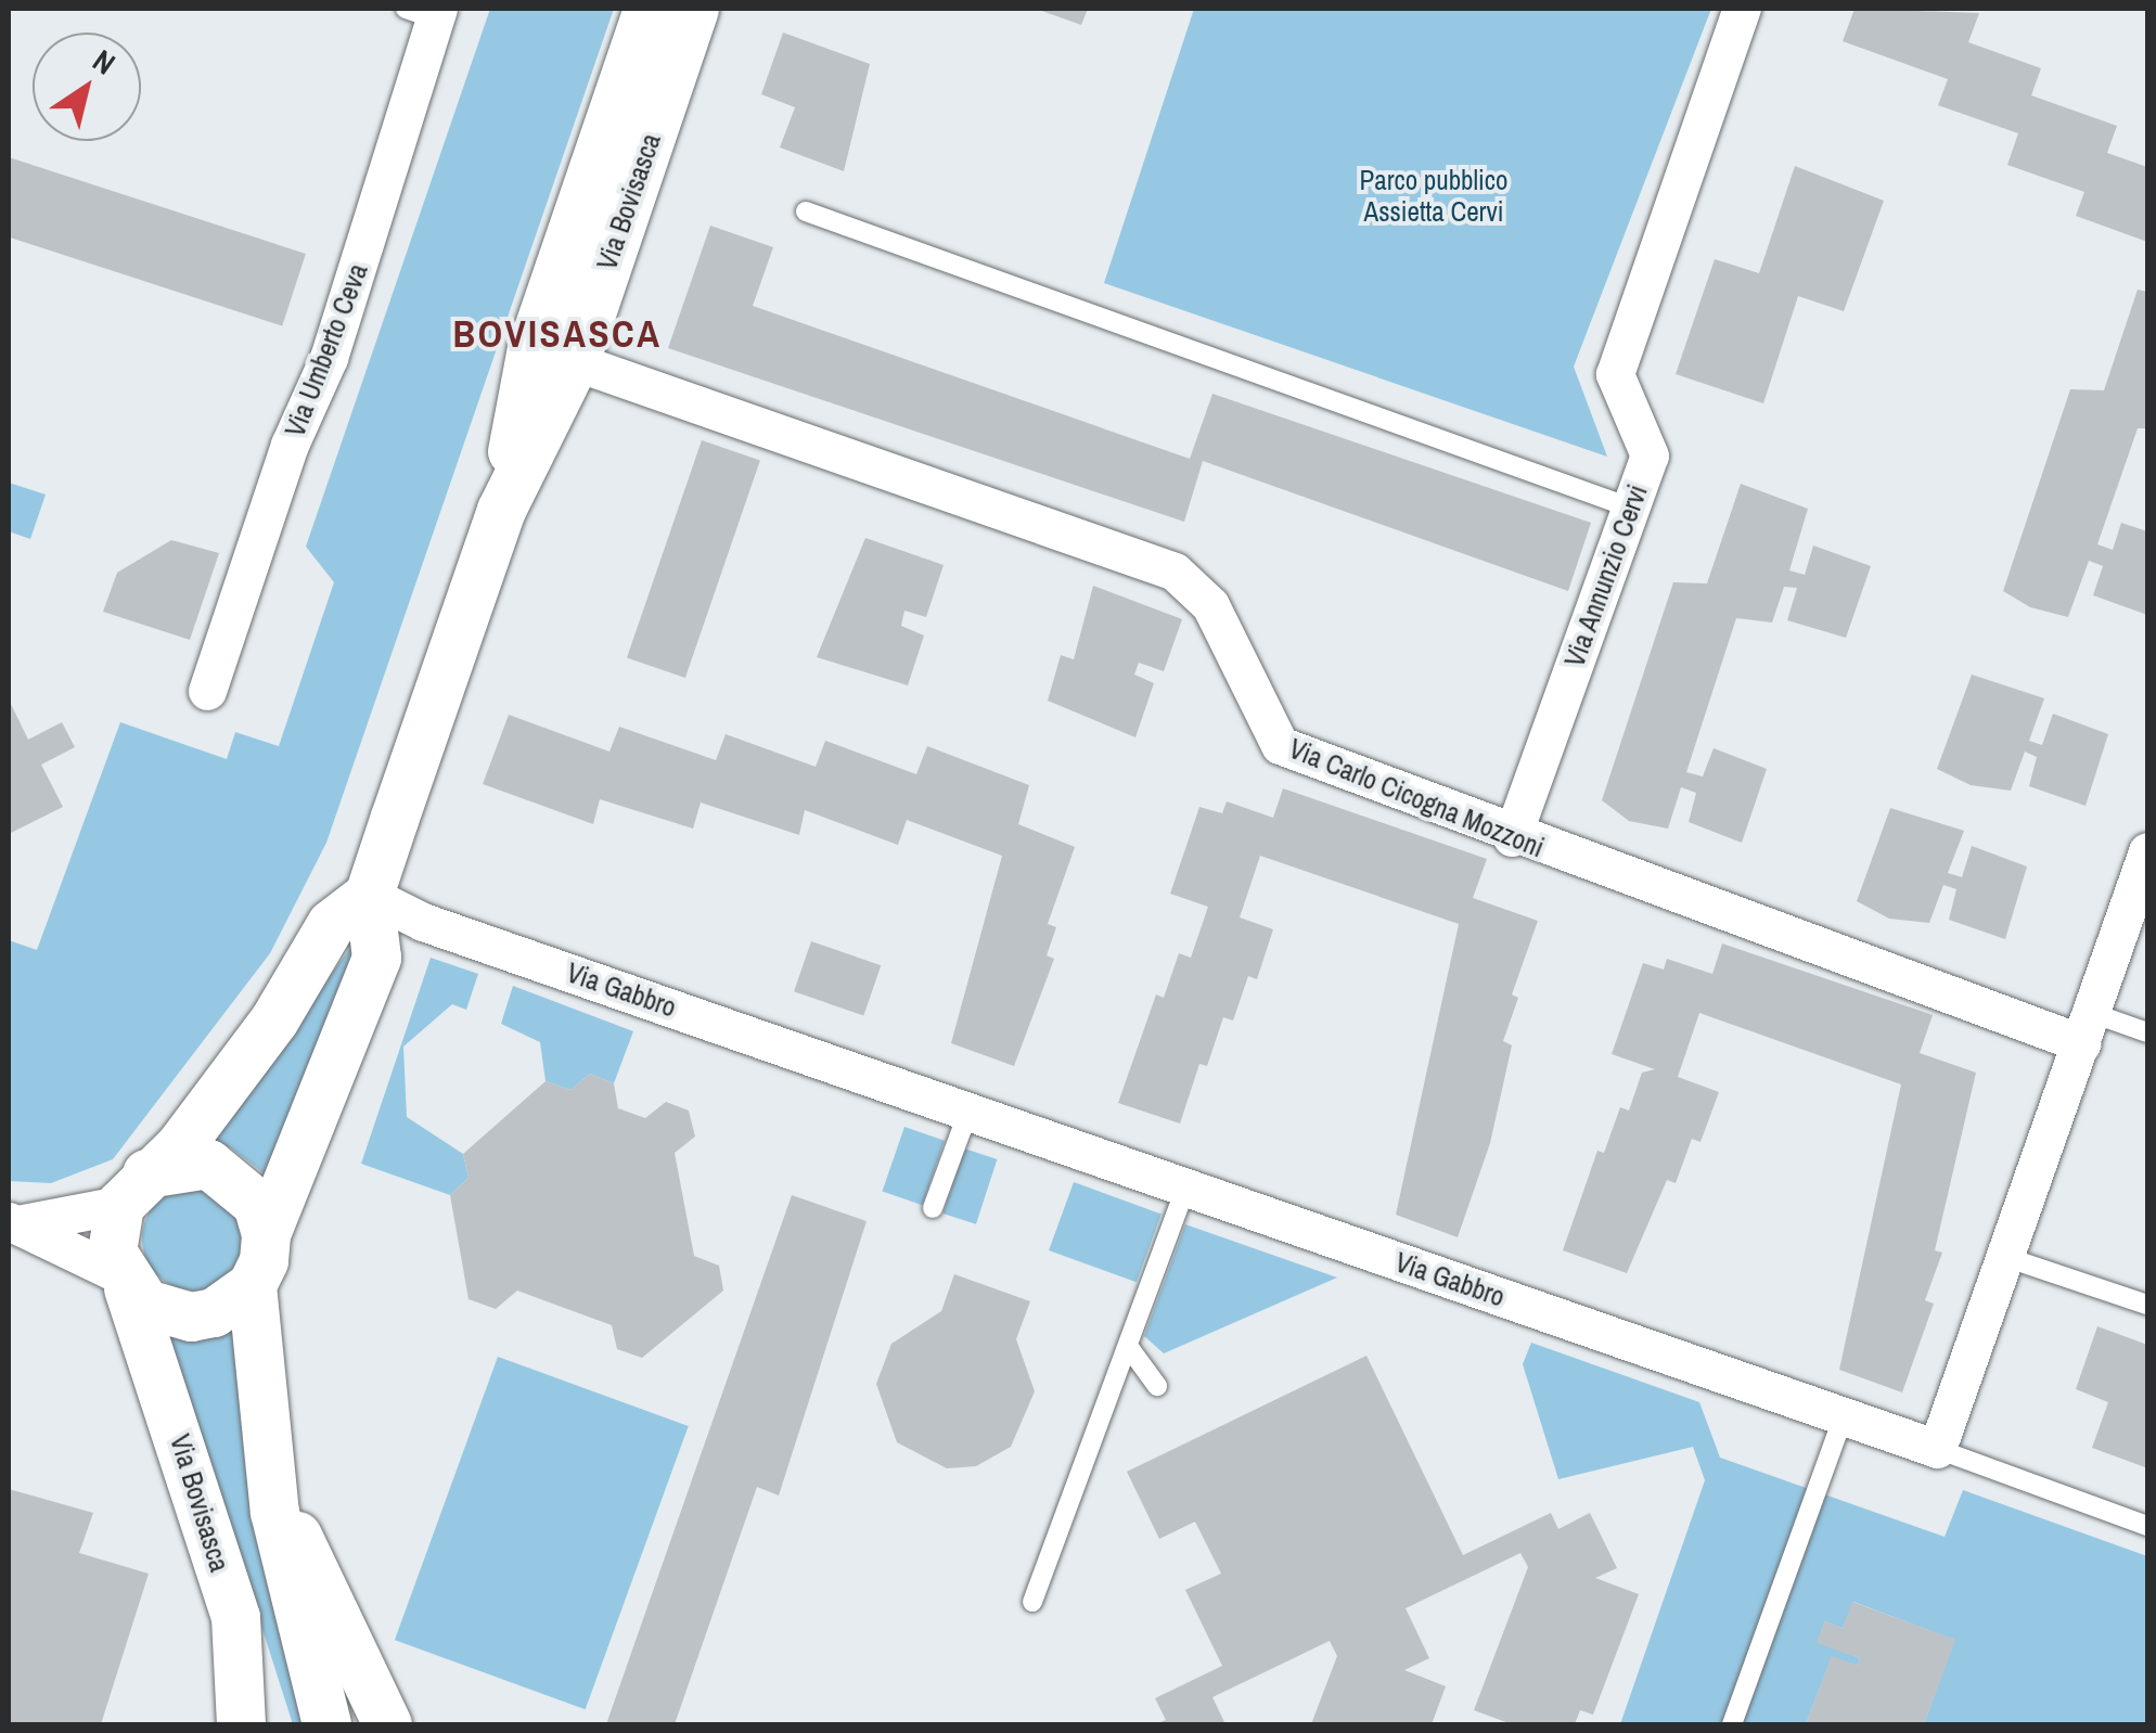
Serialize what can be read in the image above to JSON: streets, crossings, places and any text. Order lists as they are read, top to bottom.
{
  "streets": {
    "street": [
      "Via Bovisasca",
      "Via Umberto Ceva",
      "Via Annunzio Cervi",
      "Via Carlo Cicogna Mozzoni",
      "Via Gabbro"
    ]
  },
  "crossings": [
    ["Via Bovisasca", "Via Carlo Cicogna Mozzoni"],
    ["Via Bovisasca", "Via Gabbro"],
    ["Via Annunzio Cervi", "Via Carlo Cicogna Mozzoni"]
  ],
  "districts": ["BOVISASCA"],
  "parks": ["Parco pubblico Assietta Cervi"],
  "north": "top right"
}
